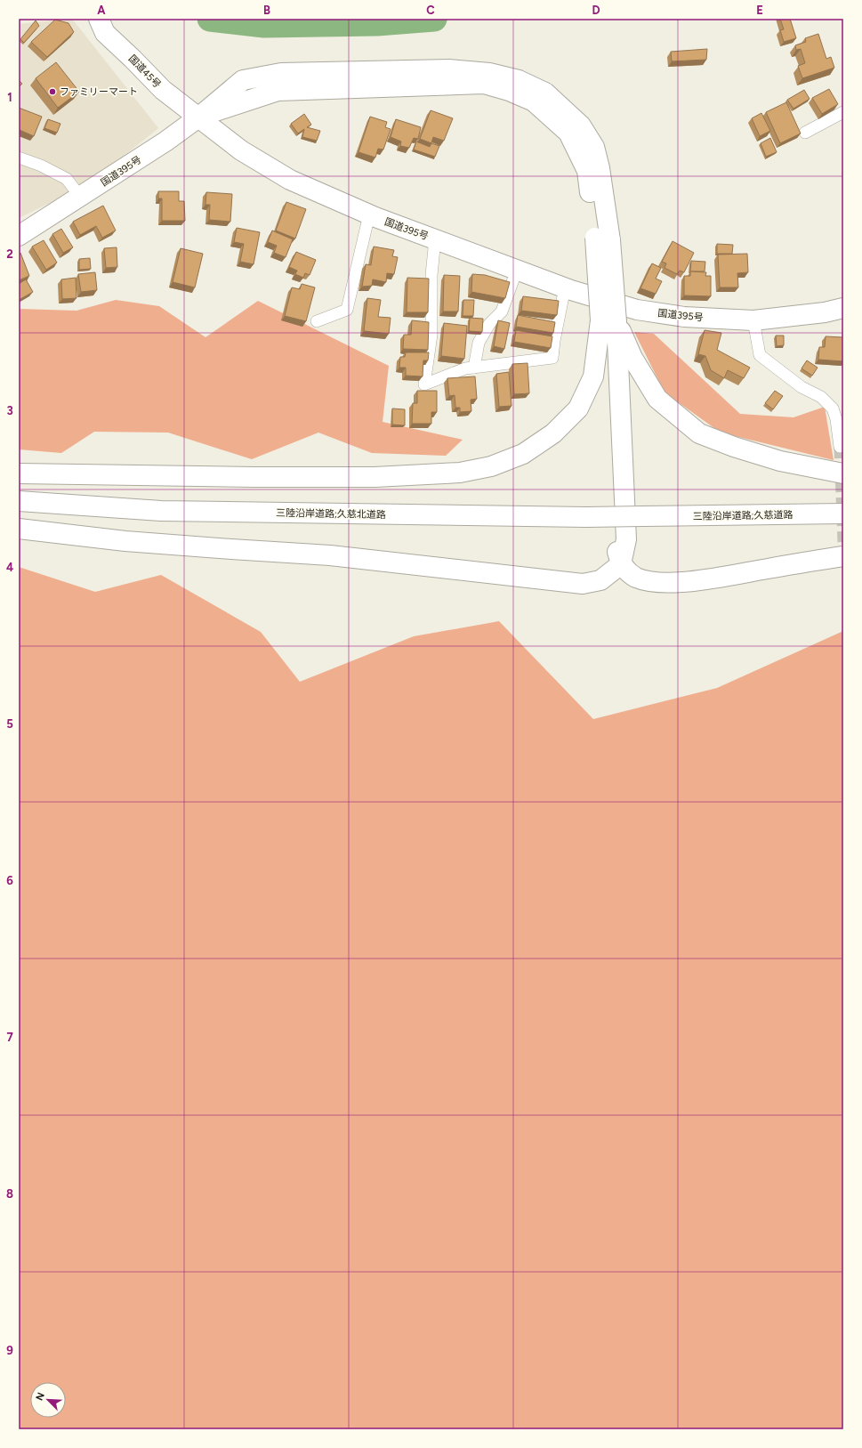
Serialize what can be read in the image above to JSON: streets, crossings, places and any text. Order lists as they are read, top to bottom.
{
  "streets": {
    "highway": [
      "国道45号",
      "国道395号",
      "三陸沿岸道路;久慈北道路",
      "三陸沿岸道路;久慈道路"
    ]
  },
  "crossings": [
    ["国道45号", "国道395号"],
    ["三陸沿岸道路;久慈北道路", "三陸沿岸道路;久慈道路"]
  ],
  "places": ["ファミリーマート"],
  "north": "top left",
  "grid": {
    "columns": [
      "A",
      "B",
      "C",
      "D",
      "E"
    ],
    "rows": [
      "1",
      "2",
      "3",
      "4",
      "5",
      "6",
      "7",
      "8",
      "9"
    ]
  }
}
